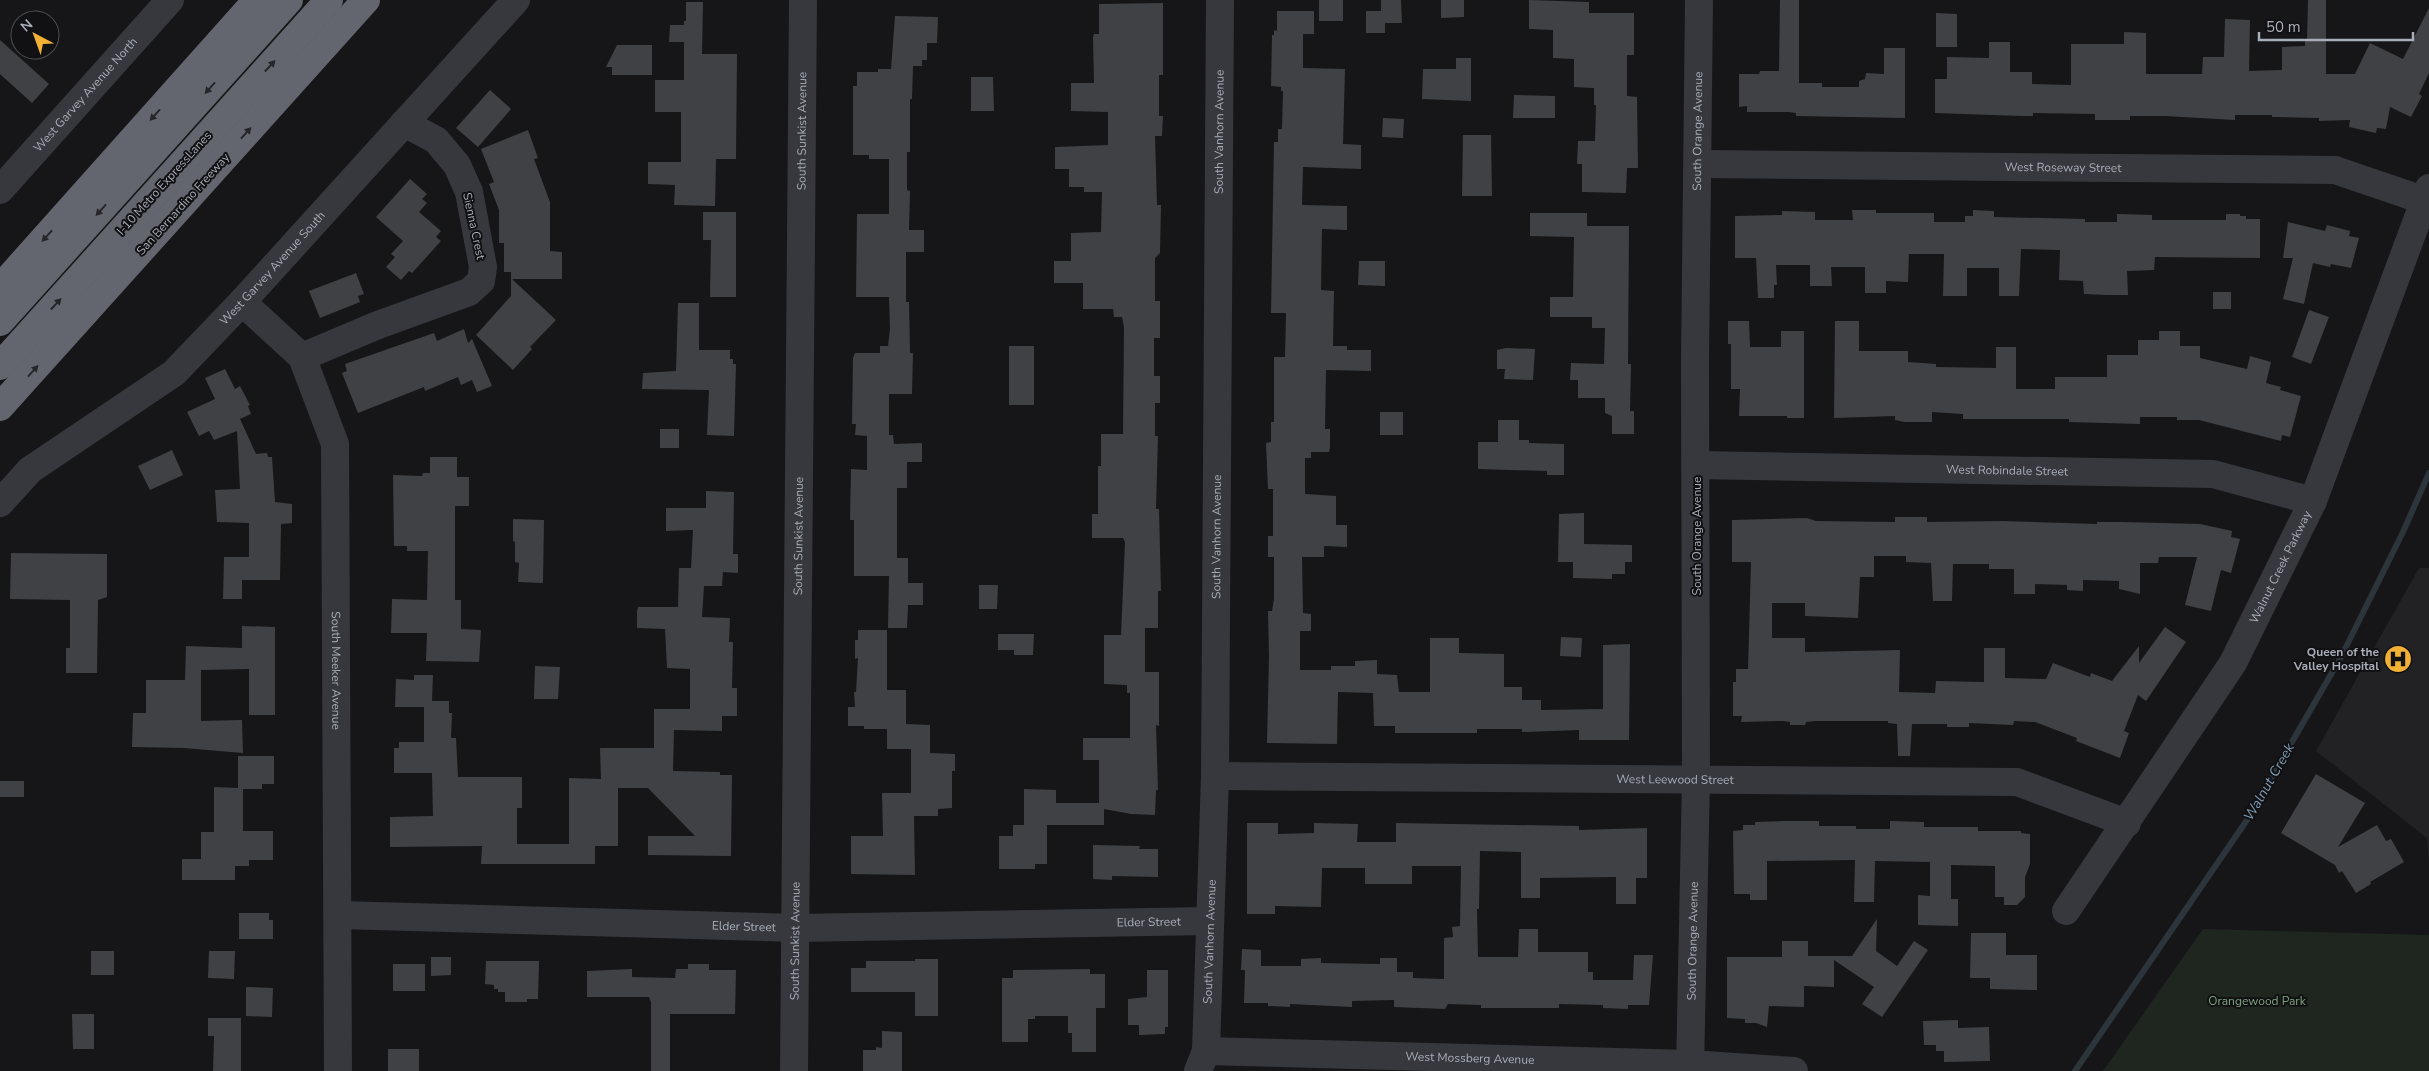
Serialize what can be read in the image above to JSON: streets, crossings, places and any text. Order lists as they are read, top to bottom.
{
  "streets": {
    "highway": ["I-10 Metro ExpressLanes", "San Bernardino Freeway"],
    "street": [
      "West Garvey Avenue North",
      "South Sunkist Avenue",
      "South Vanhorn Avenue",
      "South Orange Avenue",
      "West Roseway Street",
      "Sienna Crest",
      "West Garvey Avenue South",
      "West Robindale Street",
      "Walnut Creek Parkway",
      "South Meeker Avenue",
      "West Leewood Street",
      "Elder Street",
      "West Mossberg Avenue"
    ]
  },
  "crossings": [
    ["South Sunkist Avenue", "Elder Street"],
    ["South Vanhorn Avenue", "West Leewood Street"],
    ["South Vanhorn Avenue", "Elder Street"],
    ["South Vanhorn Avenue", "West Mossberg Avenue"],
    ["South Orange Avenue", "West Roseway Street"],
    ["South Orange Avenue", "West Robindale Street"],
    ["South Orange Avenue", "West Leewood Street"],
    ["South Orange Avenue", "West Mossberg Avenue"],
    ["West Roseway Street", "Walnut Creek Parkway"],
    ["Sienna Crest", "West Garvey Avenue South"],
    ["Sienna Crest", "South Meeker Avenue"],
    ["West Garvey Avenue South", "South Meeker Avenue"],
    ["West Robindale Street", "Walnut Creek Parkway"],
    ["Walnut Creek Parkway", "West Leewood Street"],
    ["South Meeker Avenue", "Elder Street"]
  ],
  "water": ["Walnut Creek"],
  "parks": ["Orangewood Park"],
  "places": {
    "hospital": ["Queen of the Valley Hospital"]
  },
  "scale_bar": "50 m",
  "north": "top left"
}
